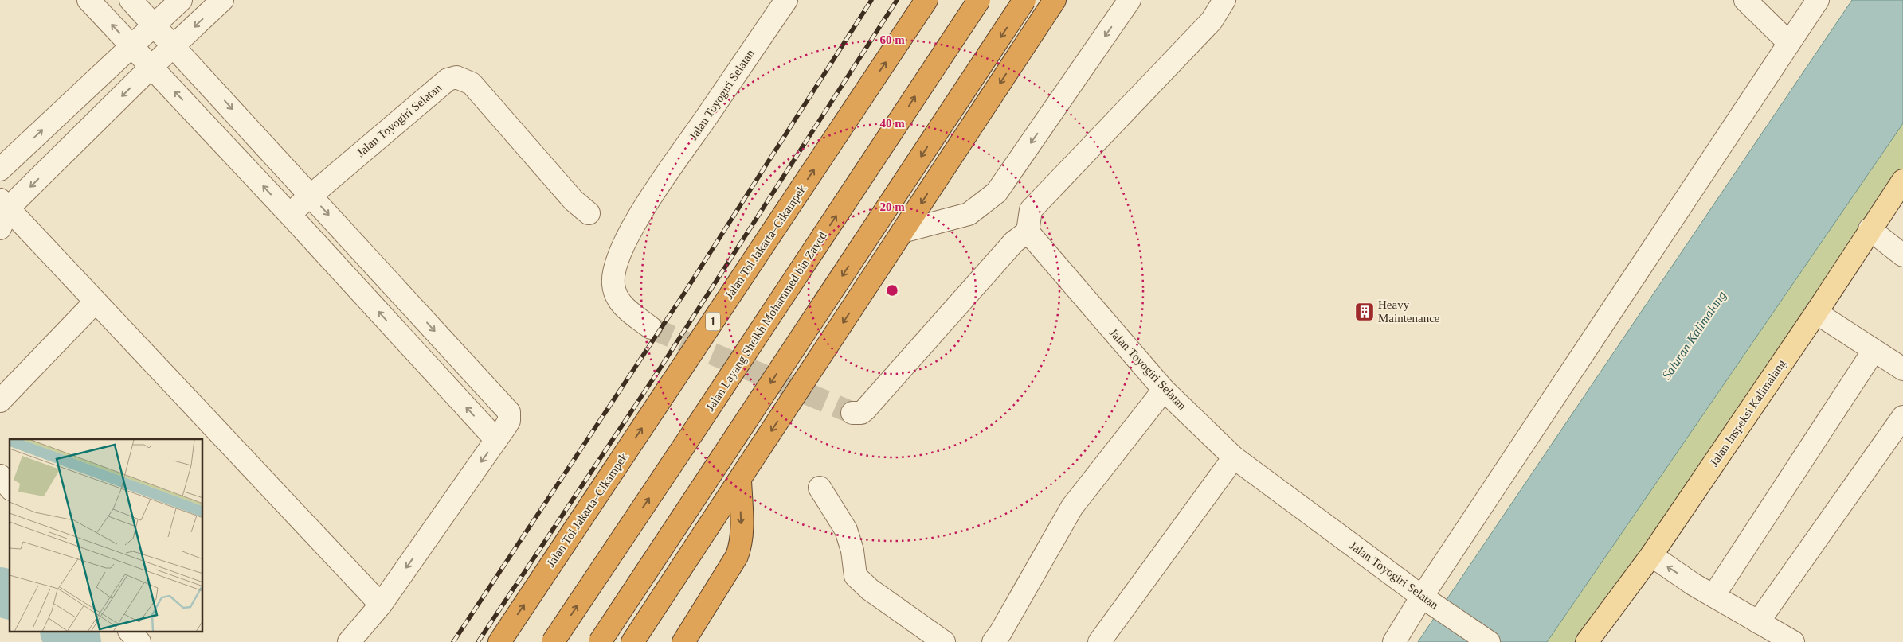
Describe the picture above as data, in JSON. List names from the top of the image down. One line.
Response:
{"streets":{"highway":["Jalan Tol Jakarta–Cikampek","1","Jalan Layang Sheikh Mohammed bin Zayed"],"main road":["Jalan Inspeksi Kalimalang"],"street":["Jalan Toyogiri Selatan"]},"water":["Saluran Kalimalang"],"places":{"building":["Heavy Maintenance"]},"rings":["60 m","40 m","20 m"]}
